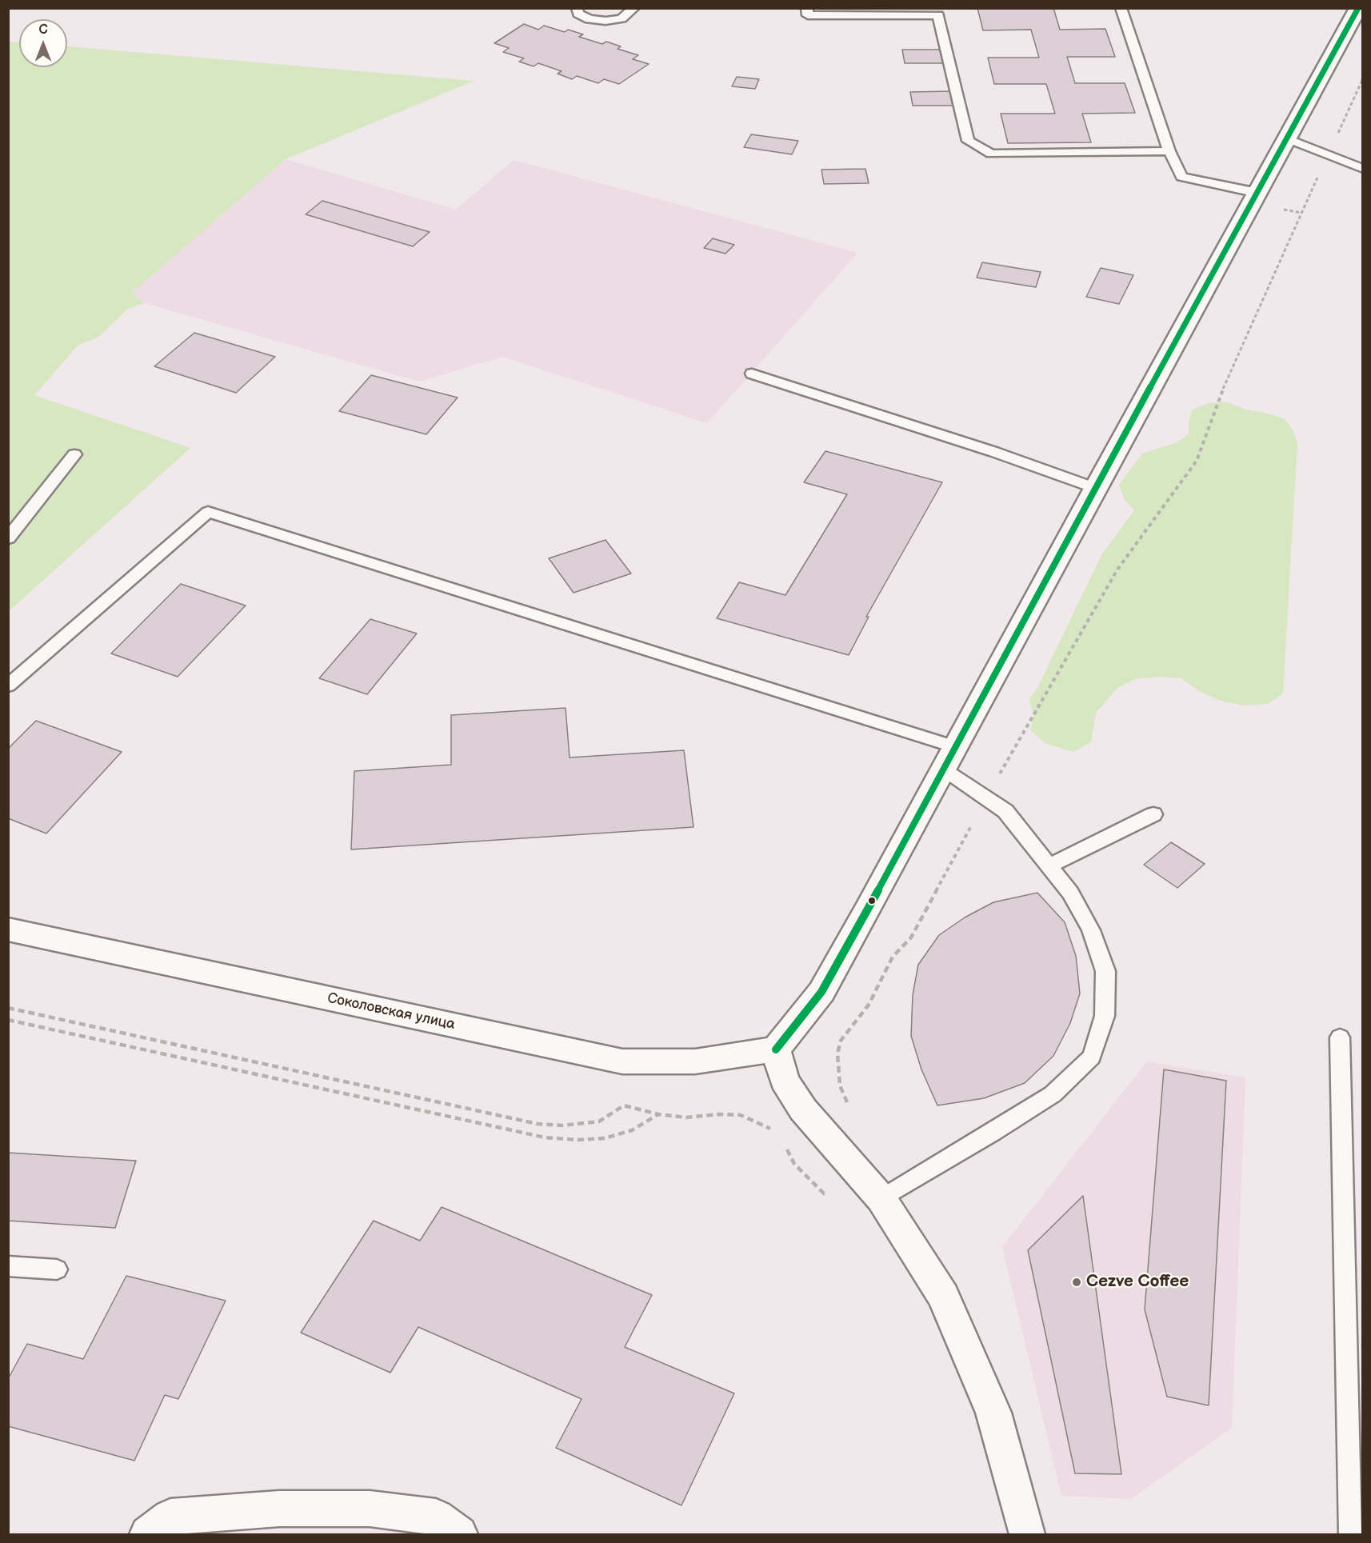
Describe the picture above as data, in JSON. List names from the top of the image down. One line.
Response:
{"streets":{"street":["Соколовская улица"]},"places":["Cezve Coffee"],"north":"top"}
